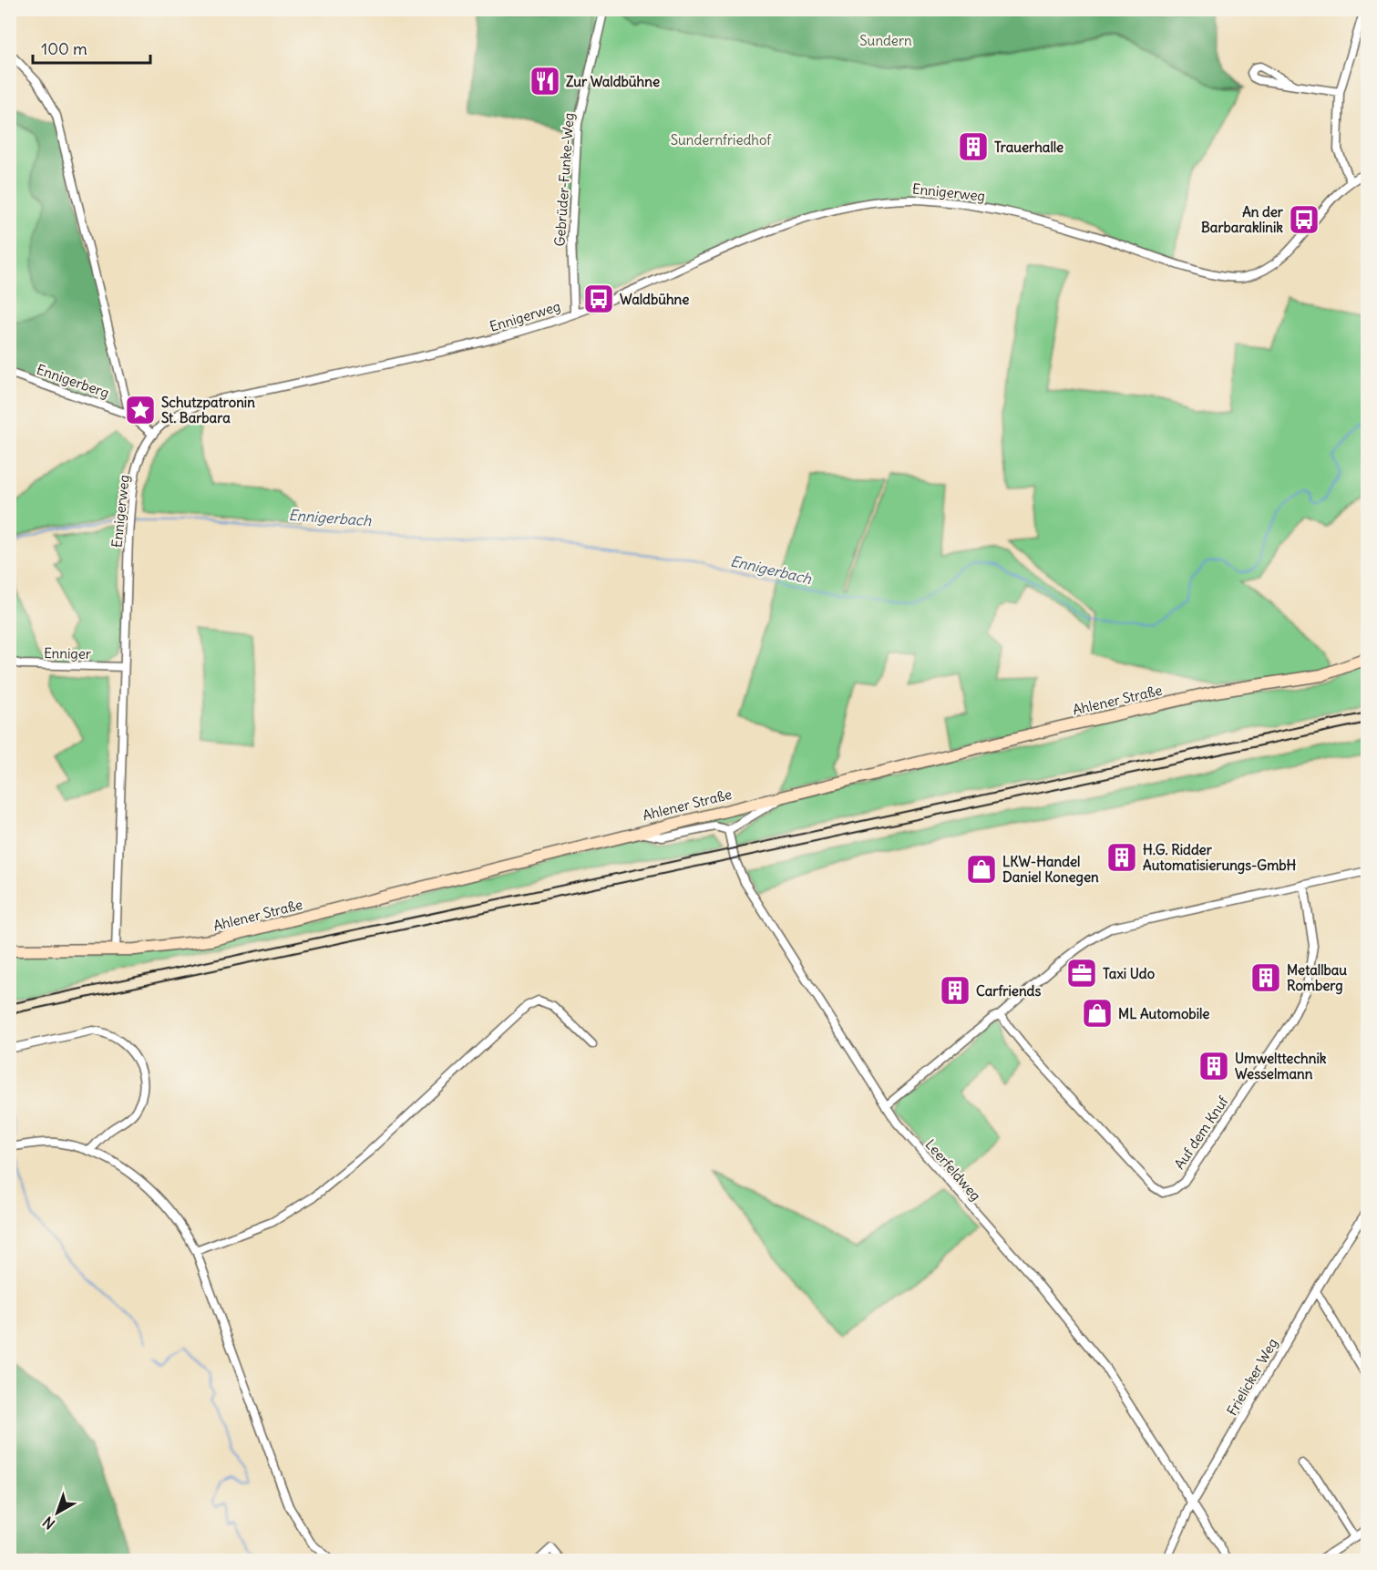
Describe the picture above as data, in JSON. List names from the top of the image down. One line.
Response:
{"streets":{"main road":["Ahlener Straße"],"street":["Gebrüder-Funke-Weg","Ennigerweg","Ennigerberg","Enniger","Auf dem Knuf","Leerfeldweg","Frielicker Weg"]},"crossings":[["Gebrüder-Funke-Weg","Ennigerweg"],["Ennigerweg","Ennigerberg"],["Ennigerweg","Enniger"],["Ennigerweg","Ahlener Straße"],["Leerfeldweg","Frielicker Weg"]],"water":["Ennigerbach"],"parks":["Sundern","Sundernfriedhof"],"places":{"restaurant":["Zur Waldbühne"],"building":["Trauerhalle","H.G. Ridder Automatisierungs-GmbH","Metallbau Romberg","Carfriends","Umwelttechnik Wesselmann"],"bus stop":["An der Barbaraklinik","Waldbühne"],"place":["Schutzpatronin St. Barbara"],"shop":["LKW-Handel Daniel Konegen","ML Automobile"],"office":["Taxi Udo"]},"scale_bar":"100 m","north":"bottom left"}
